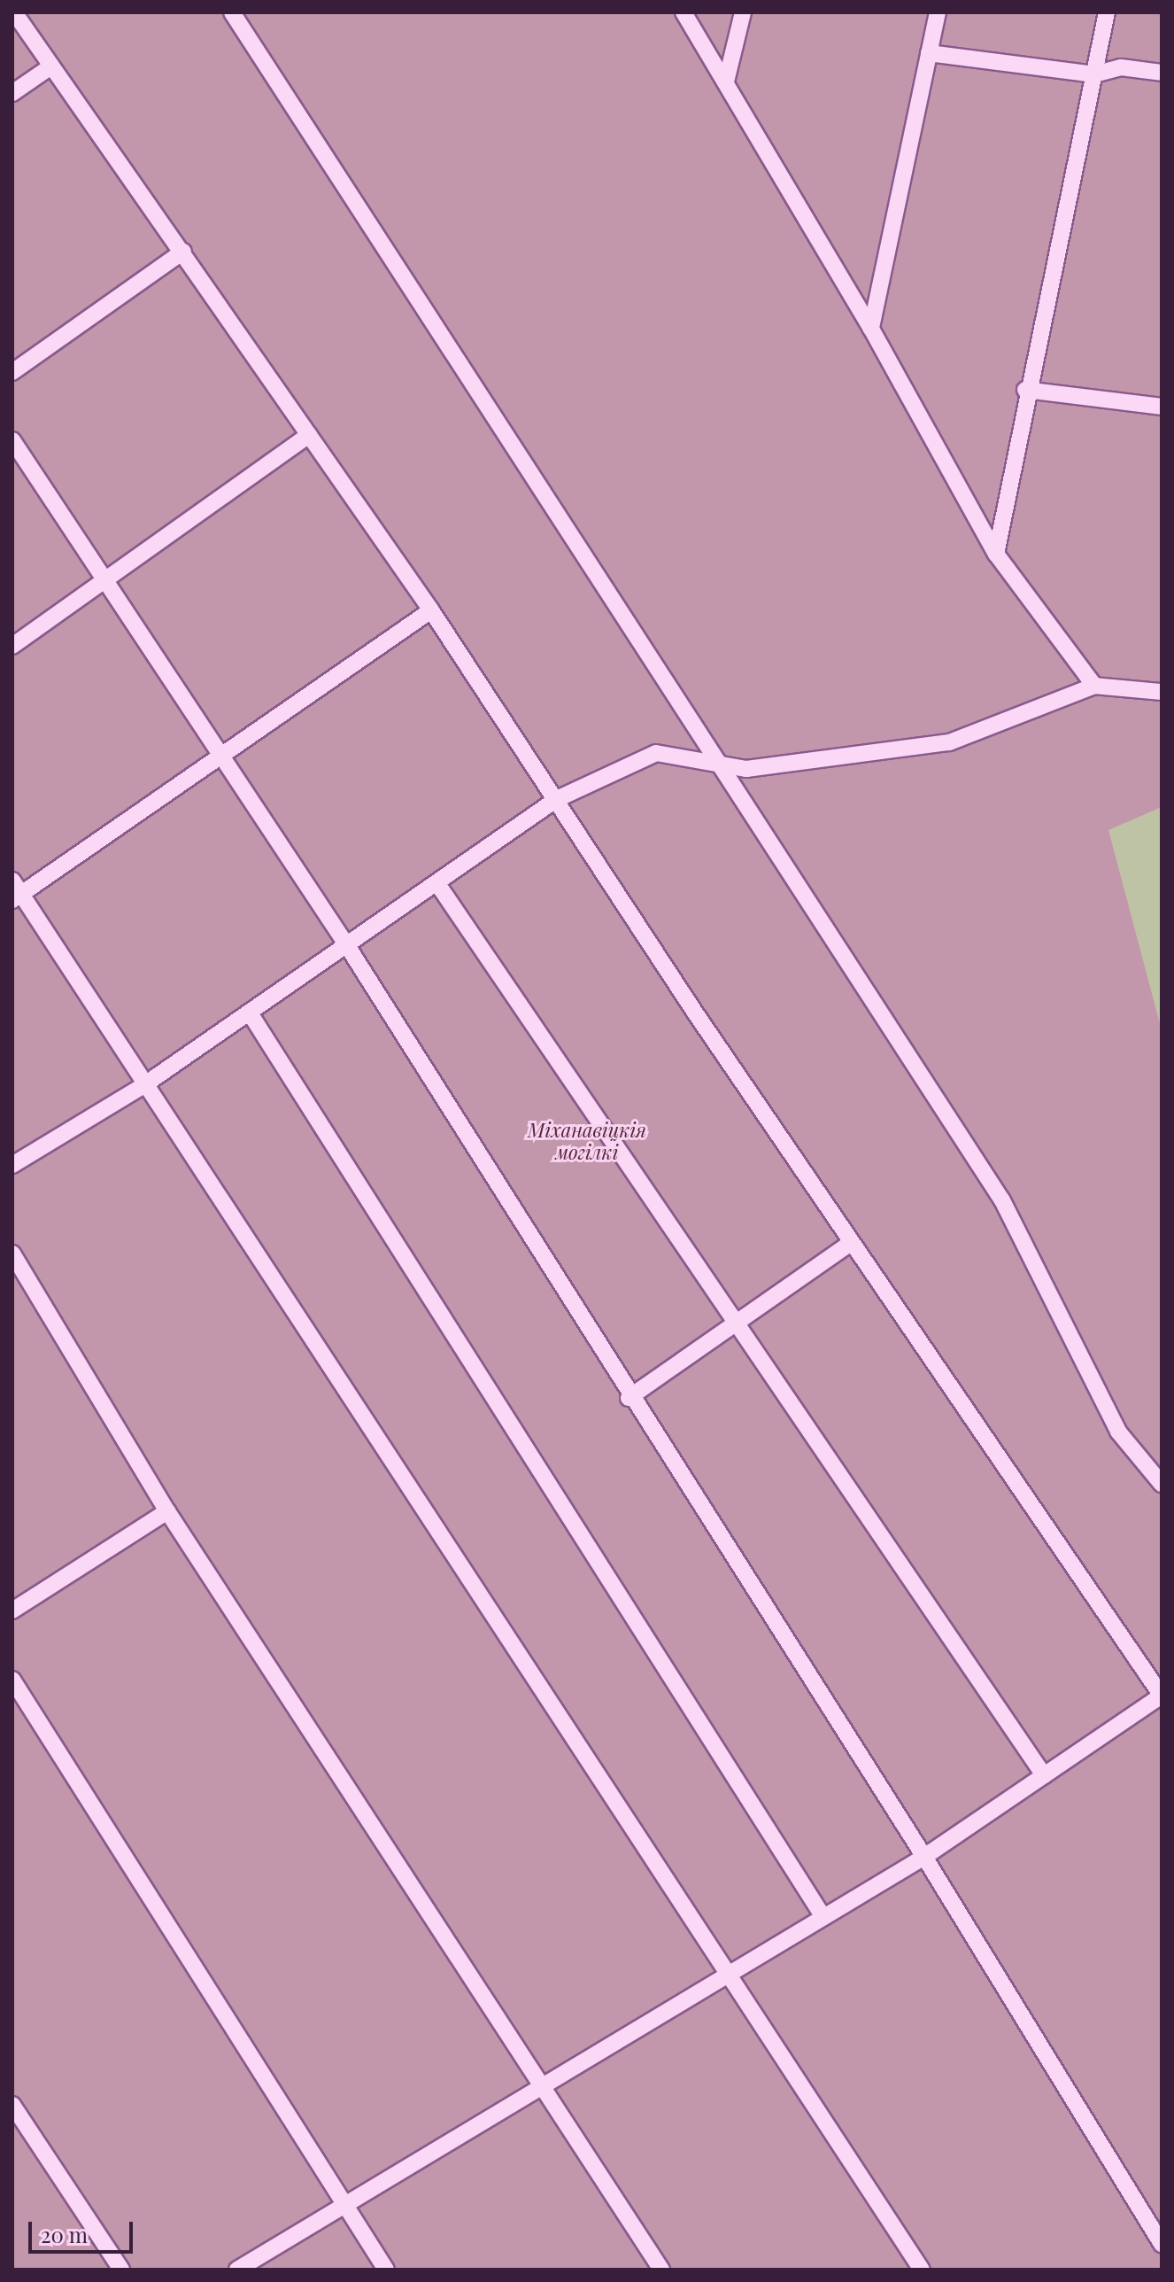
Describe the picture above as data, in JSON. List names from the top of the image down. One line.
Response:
{"parks":["Міханавіцкія могілкі"],"scale_bar":"20 m"}
